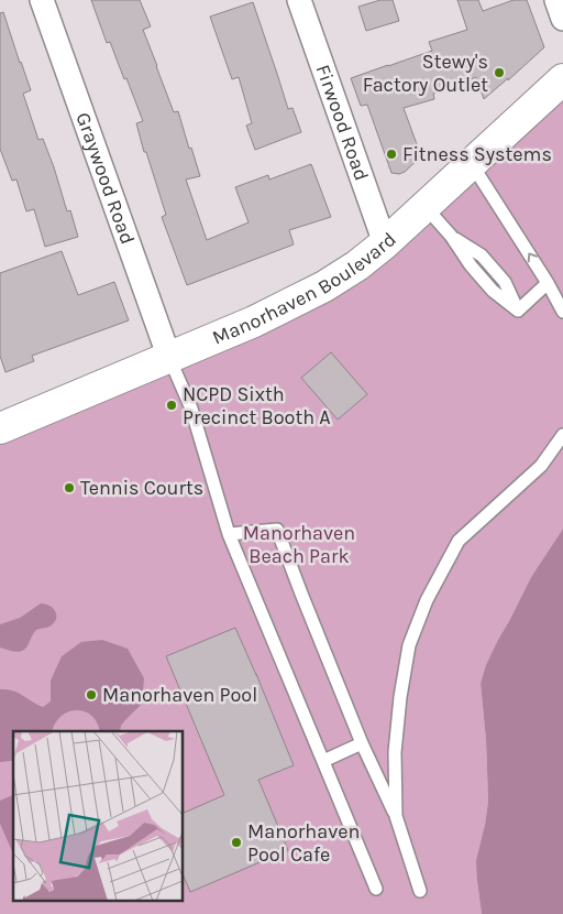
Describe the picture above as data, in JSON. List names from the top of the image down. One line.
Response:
{"streets":{"street":["Firwood Road","Graywood Road","Manorhaven Boulevard"]},"crossings":[["Firwood Road","Manorhaven Boulevard"],["Graywood Road","Manorhaven Boulevard"]],"parks":["Manorhaven Beach Park"],"places":["Stewy's Factory Outlet","Fitness Systems","NCPD Sixth Precinct Booth A","Tennis Courts","Manorhaven Pool","Manorhaven Pool Cafe"]}
